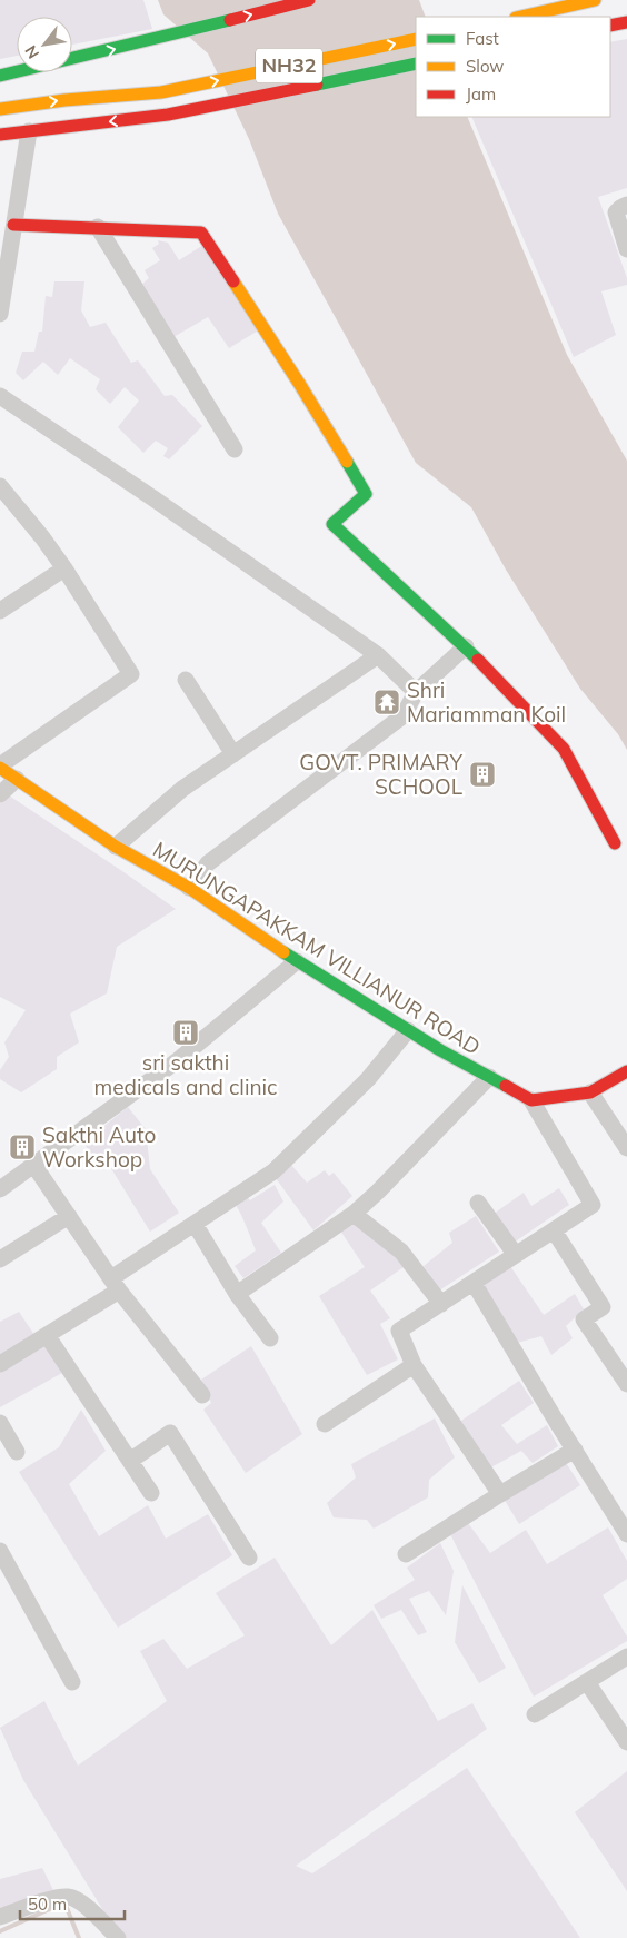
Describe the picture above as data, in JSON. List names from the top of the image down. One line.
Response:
{"streets":{"main road":["NH32","MURUNGAPAKKAM VILLIANUR ROAD"]},"places":{"temple":["Shri Mariamman Koil"],"building":["GOVT. PRIMARY SCHOOL","sri sakthi medicals and clinic","Sakthi Auto Workshop"]},"legend":["Fast","Slow","Jam"],"scale_bar":"50 m","north":"bottom left"}
